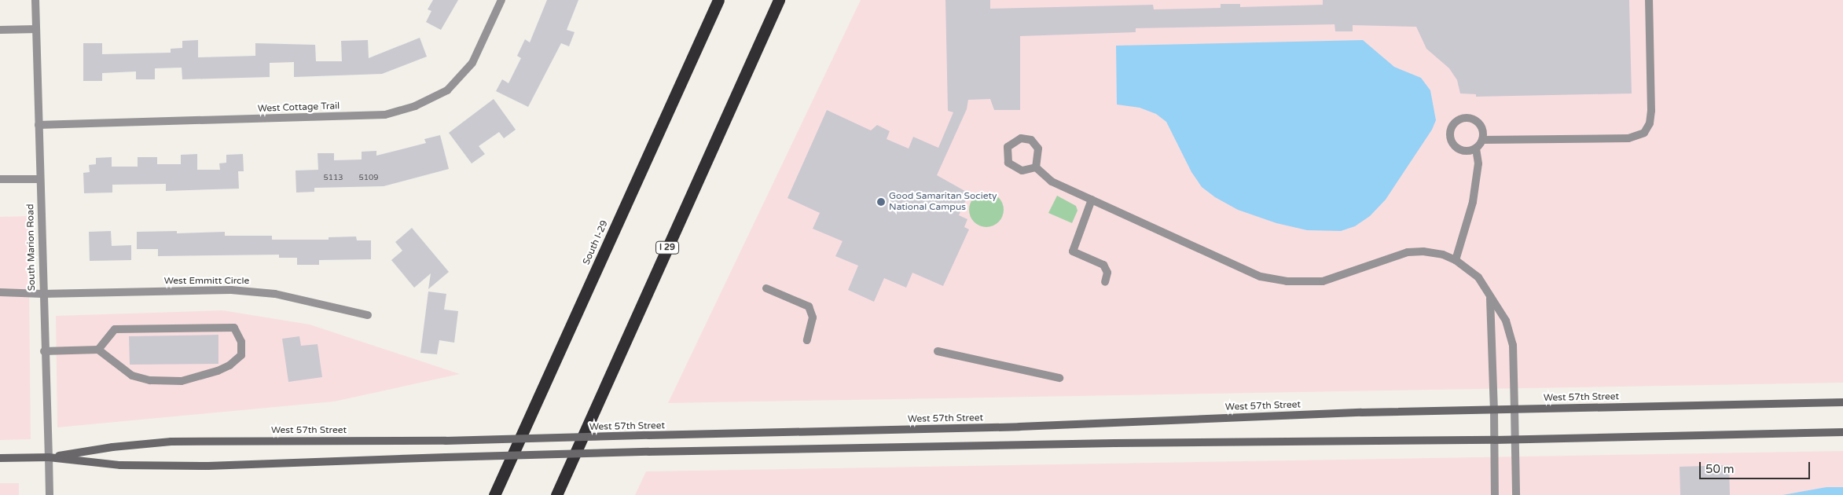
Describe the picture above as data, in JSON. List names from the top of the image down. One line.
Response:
{"streets":{"highway":["South I-29","I 29"],"main road":["West 57th Street"],"street":["West Cottage Trail","South Marion Road","West Emmitt Circle"]},"crossings":[["West Cottage Trail","South Marion Road"],["South Marion Road","West Emmitt Circle"],["South Marion Road","West 57th Street"]],"places":["Good Samaritan Society National Campus"],"house_numbers":["5113","5109"],"scale_bar":"50 m"}
